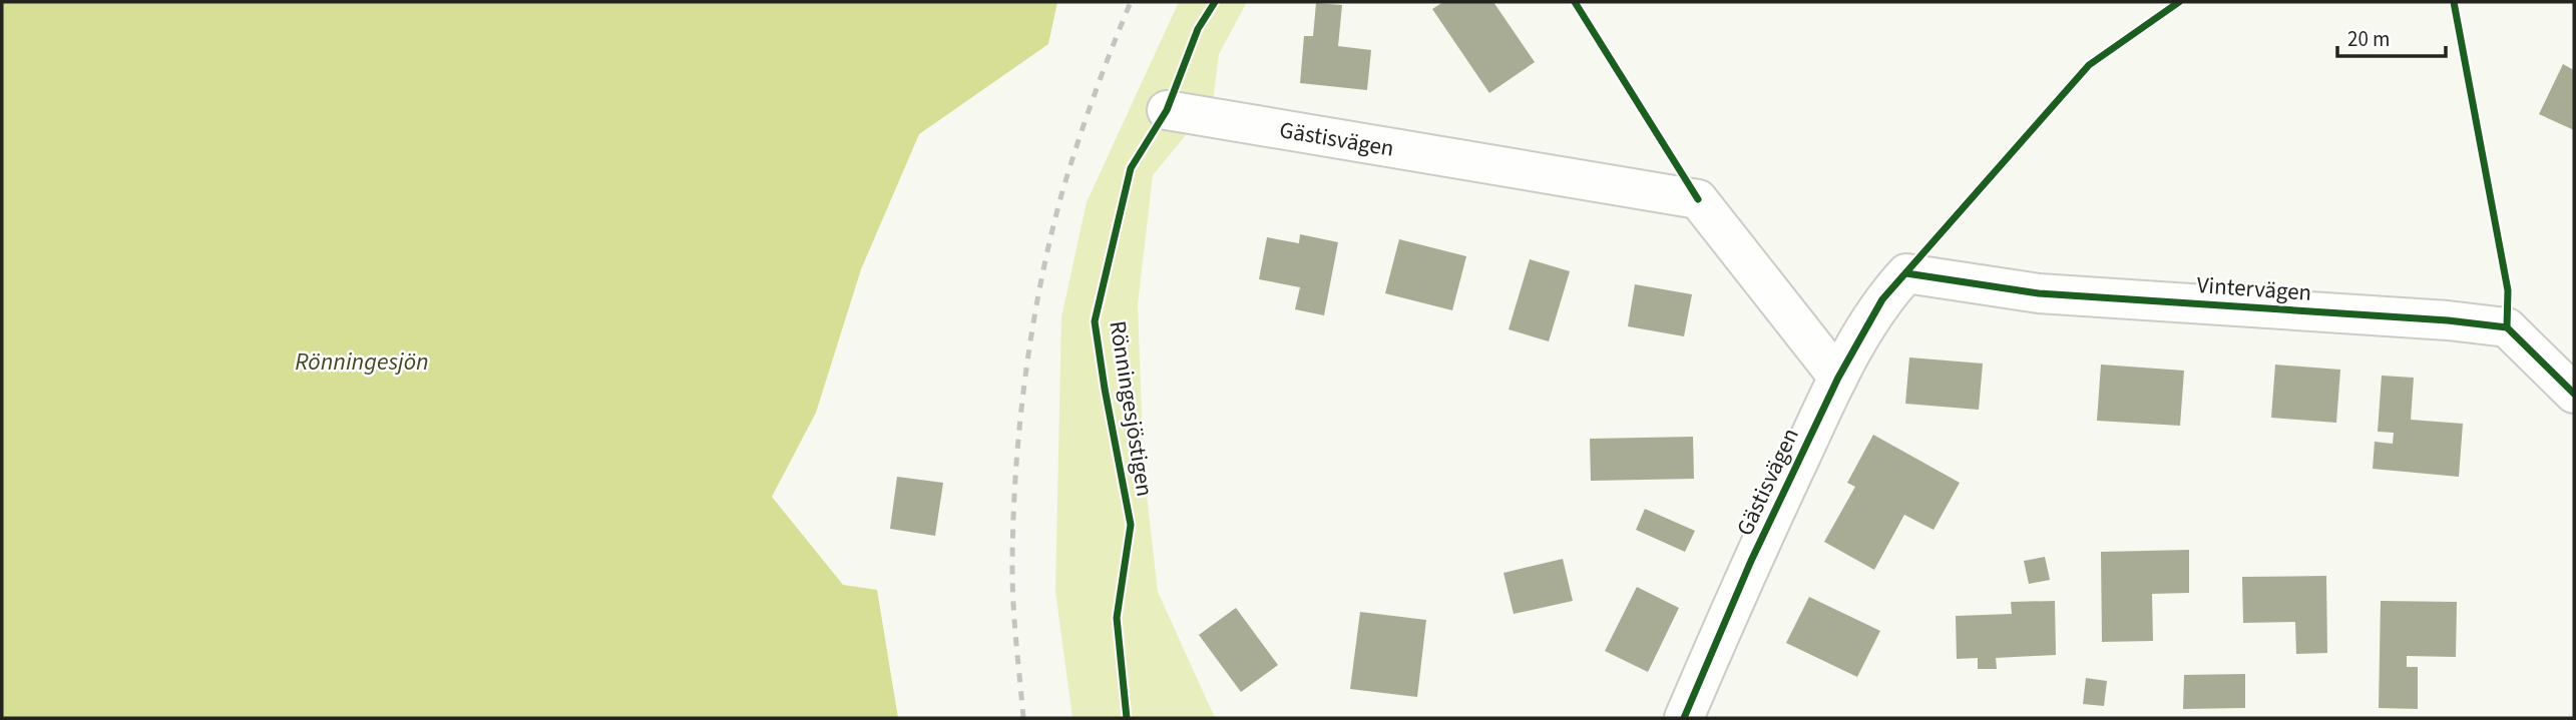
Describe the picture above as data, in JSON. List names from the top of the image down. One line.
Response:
{"streets":{"street":["Gästisvägen","Vintervägen"],"cycle path":["Rönningesjöstigen"]},"crossings":[["Gästisvägen","Vintervägen"]],"water":["Rönningesjön"],"scale_bar":"20 m"}
